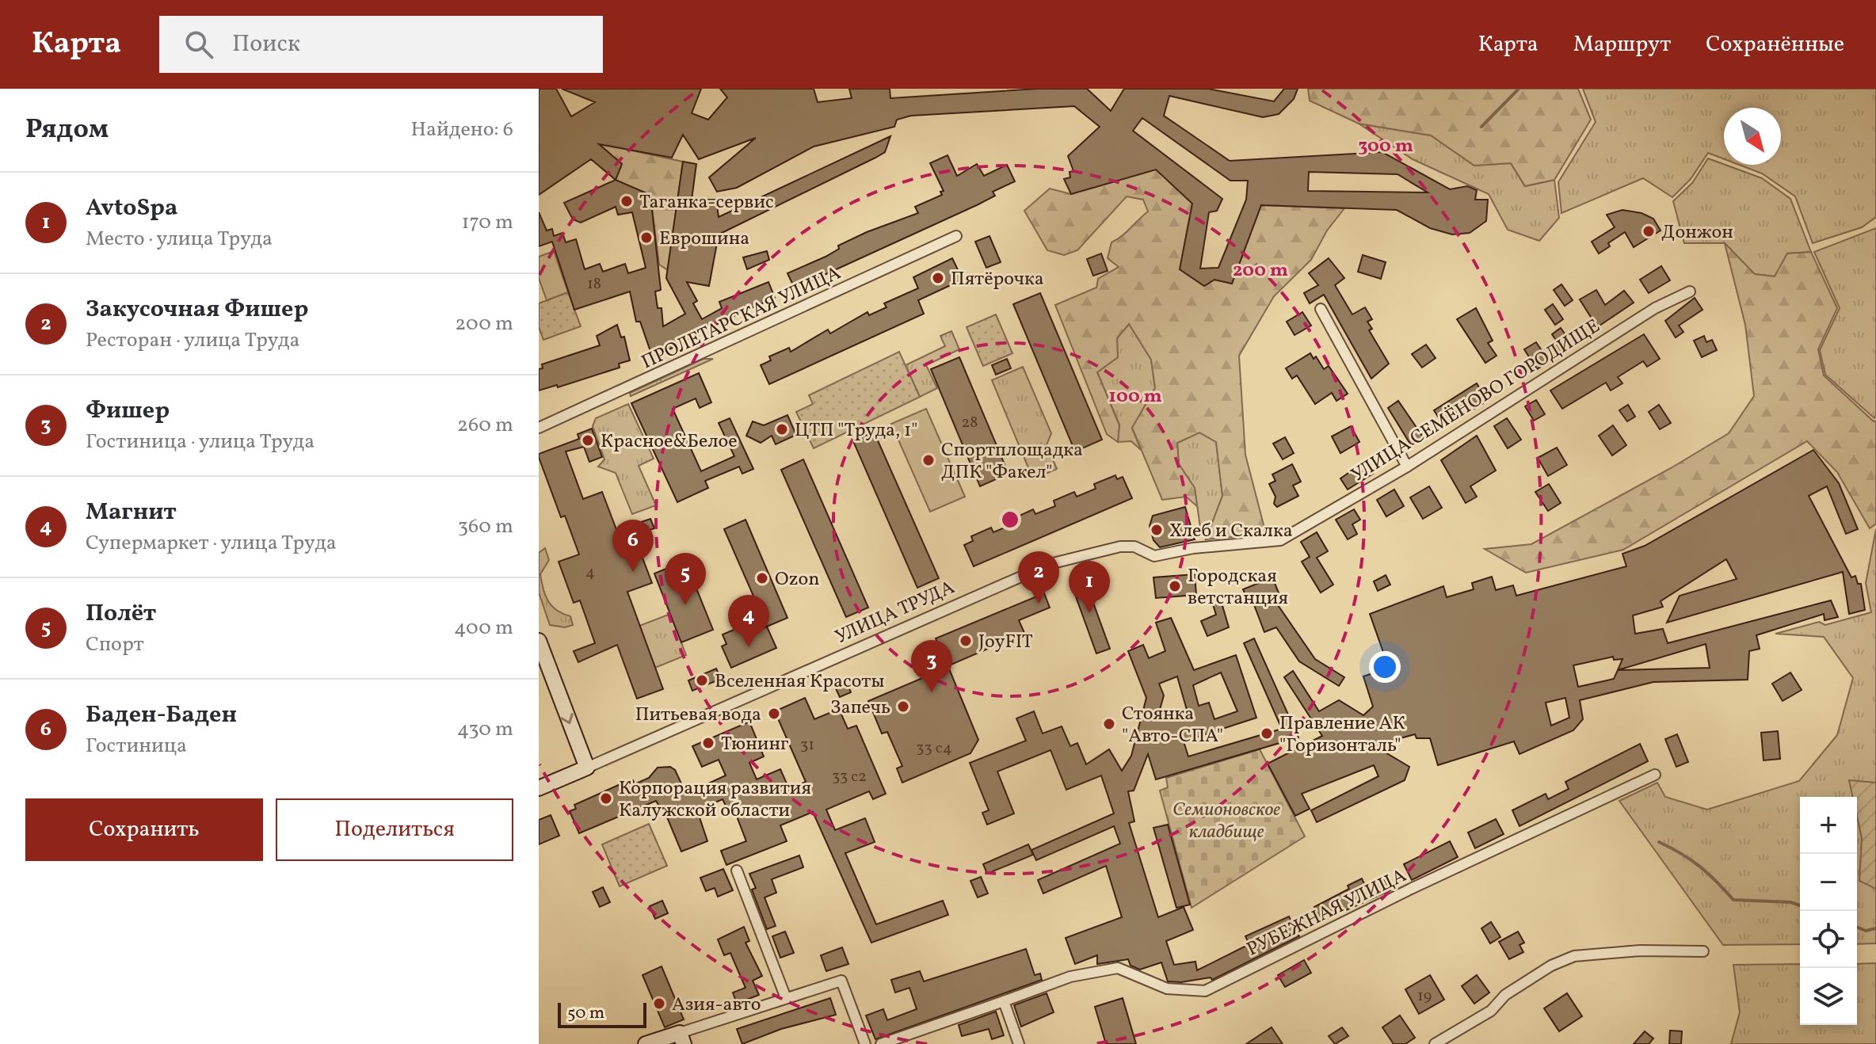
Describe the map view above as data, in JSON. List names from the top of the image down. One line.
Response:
{"streets":{"main road":["УЛИЦА ТРУДА"],"street":["ПРОЛЕТАРСКАЯ УЛИЦА","УЛИЦА СЕМЁНОВО ГОРОДИЩЕ","РУБЕЖНАЯ УЛИЦА"]},"crossings":[["УЛИЦА СЕМЁНОВО ГОРОДИЩЕ","УЛИЦА ТРУДА"]],"parks":["Семионовское кладбище"],"places":["Таганка-сервис","Донжон","Еврошина","Пятёрочка","ЦТП \"Труда, 1\"","Красное&Белое","Спортплощадка ДПК \"Факел\"","Хлеб и Скалка","Ozon","Городская ветстанция","JoyFIT","Вселенная Красоты","Запечь","Питьевая вода","Стоянка \"Авто-СПА\"","Правление АК \"Горизонталь\"","Тюнинг","Корпорация развития Калужской области","Азия-авто"],"house_numbers":["18","28","4","31","33 с4","33 с2","19"],"scale_bar":"50 m","north":"bottom right","page":{"header":"Карта","search":"Поиск","nav":["Карта","Маршрут","Сохранённые"],"heading":["Рядом","Найдено: 6"],"list":[{"mark":"1","name":"AvtoSpa","note":"Место · улица Труда","value":"170 m"},{"mark":"2","name":"Закусочная Фишер","note":"Ресторан · улица Труда","value":"200 m"},{"mark":"3","name":"Фишер","note":"Гостиница · улица Труда","value":"260 m"},{"mark":"4","name":"Магнит","note":"Супермаркет · улица Труда","value":"360 m"},{"mark":"5","name":"Полёт","note":"Спорт","value":"400 m"},{"mark":"6","name":"Баден-Баден","note":"Гостиница","value":"430 m"}],"pins":["6","2","5","1","4","3"],"buttons":["Сохранить","Поделиться"],"map_buttons":["+","−"],"scale":"50 m"},"rings":["300 m","200 m","100 m"]}
